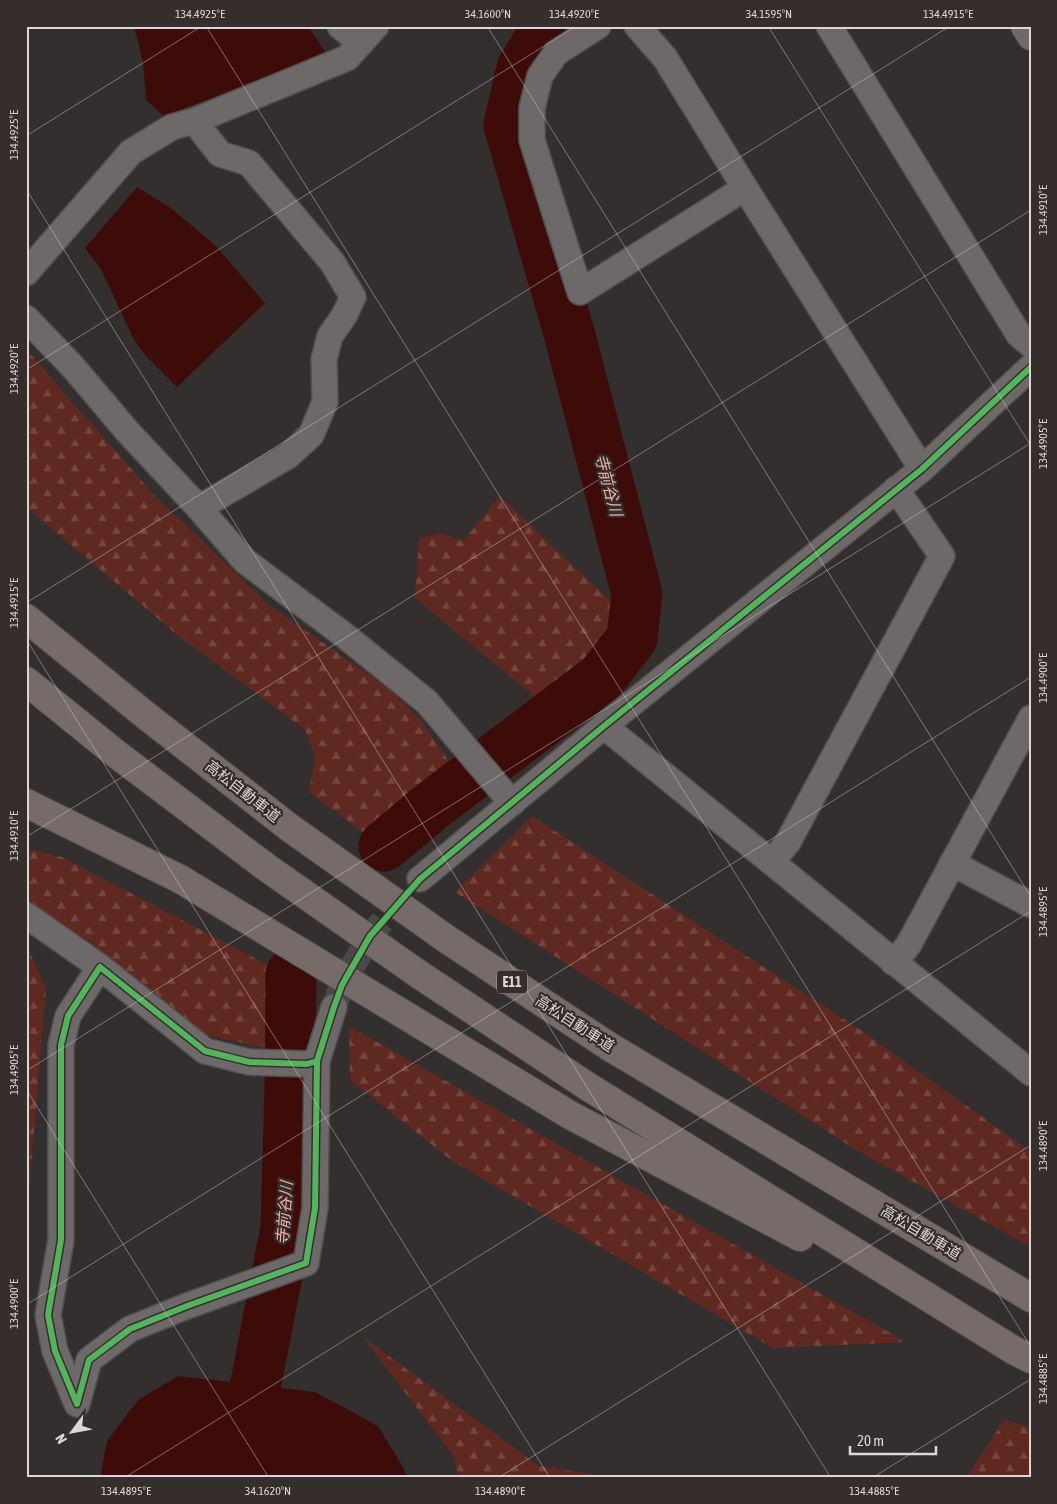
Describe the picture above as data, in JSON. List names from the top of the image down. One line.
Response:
{"streets":{"highway":["高松自動車道","E11"]},"water":["寺前谷川"],"scale_bar":"20 m","north":"bottom left","coordinates":["134.4925°E","34.1600°N","134.4920°E","34.1595°N","134.4915°E","134.4910°E","134.4905°E","134.4900°E","134.4895°E","134.4890°E","134.4885°E","34.1620°N"]}
